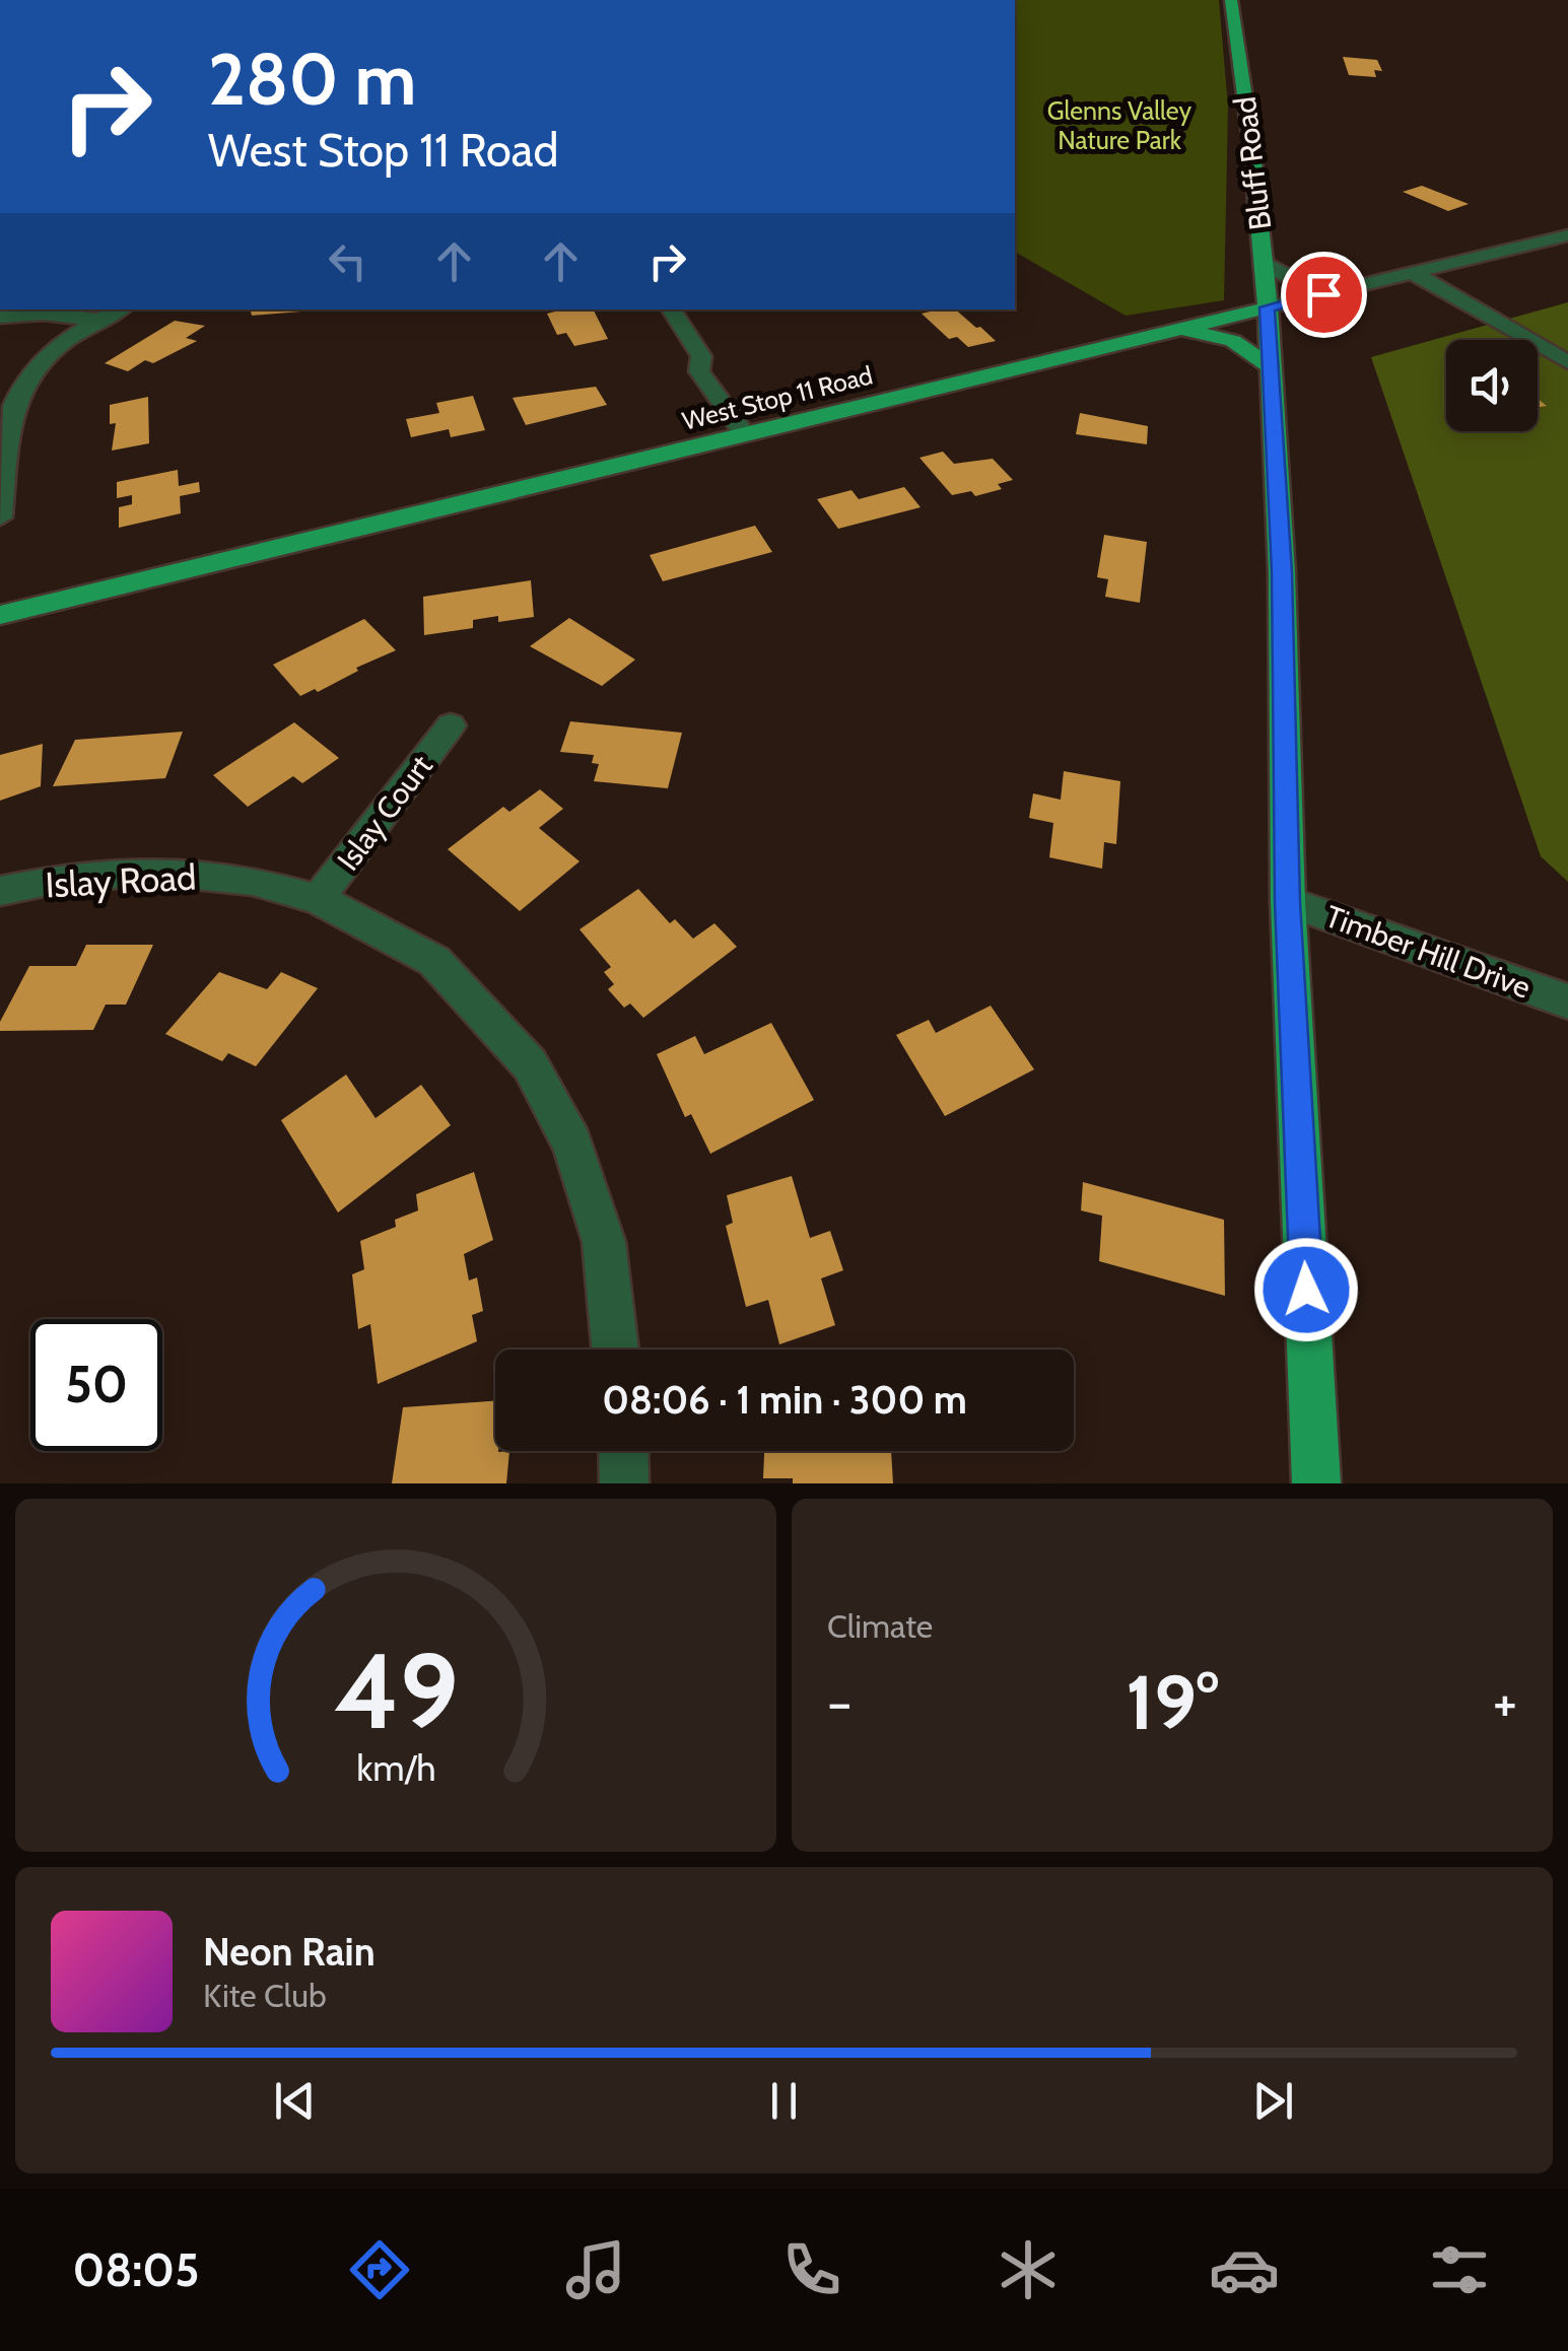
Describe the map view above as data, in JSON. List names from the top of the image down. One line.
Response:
{"streets":{"main road":["Bluff Road","West Stop 11 Road"],"street":["Islay Court","Islay Road","Timber Hill Drive"]},"crossings":[["Bluff Road","West Stop 11 Road"],["Bluff Road","Timber Hill Drive"],["Islay Court","Islay Road"]],"parks":["Glenns Valley Nature Park"],"page":{"turn":["280 m","West Stop 11 Road"],"limit":"50","trip":"08:06 · 1 min · 300 m","tile":"Climate","heat":["−","19°","+"],"song":["Neon Rain","Kite Club"],"tabs":"08:05","gauge":["49","km/h"]}}
